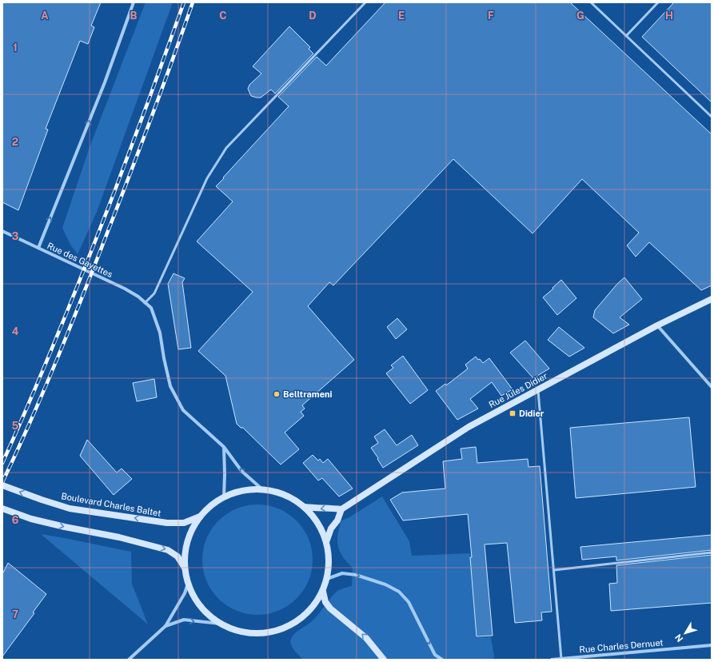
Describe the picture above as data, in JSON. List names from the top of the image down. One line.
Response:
{"streets":{"street":["Rue des Gayettes","Rue Jules Didier","Boulevard Charles Baltet","Rue Charles Dernuet"]},"one_way":["Rue des Gayettes"],"places":{"other":["Belltrameni"],"transit":["Didier"]},"north":"bottom left","grid":{"columns":["A","B","C","D","E","F","G","H"],"rows":["1","2","3","4","5","6","7"]}}
